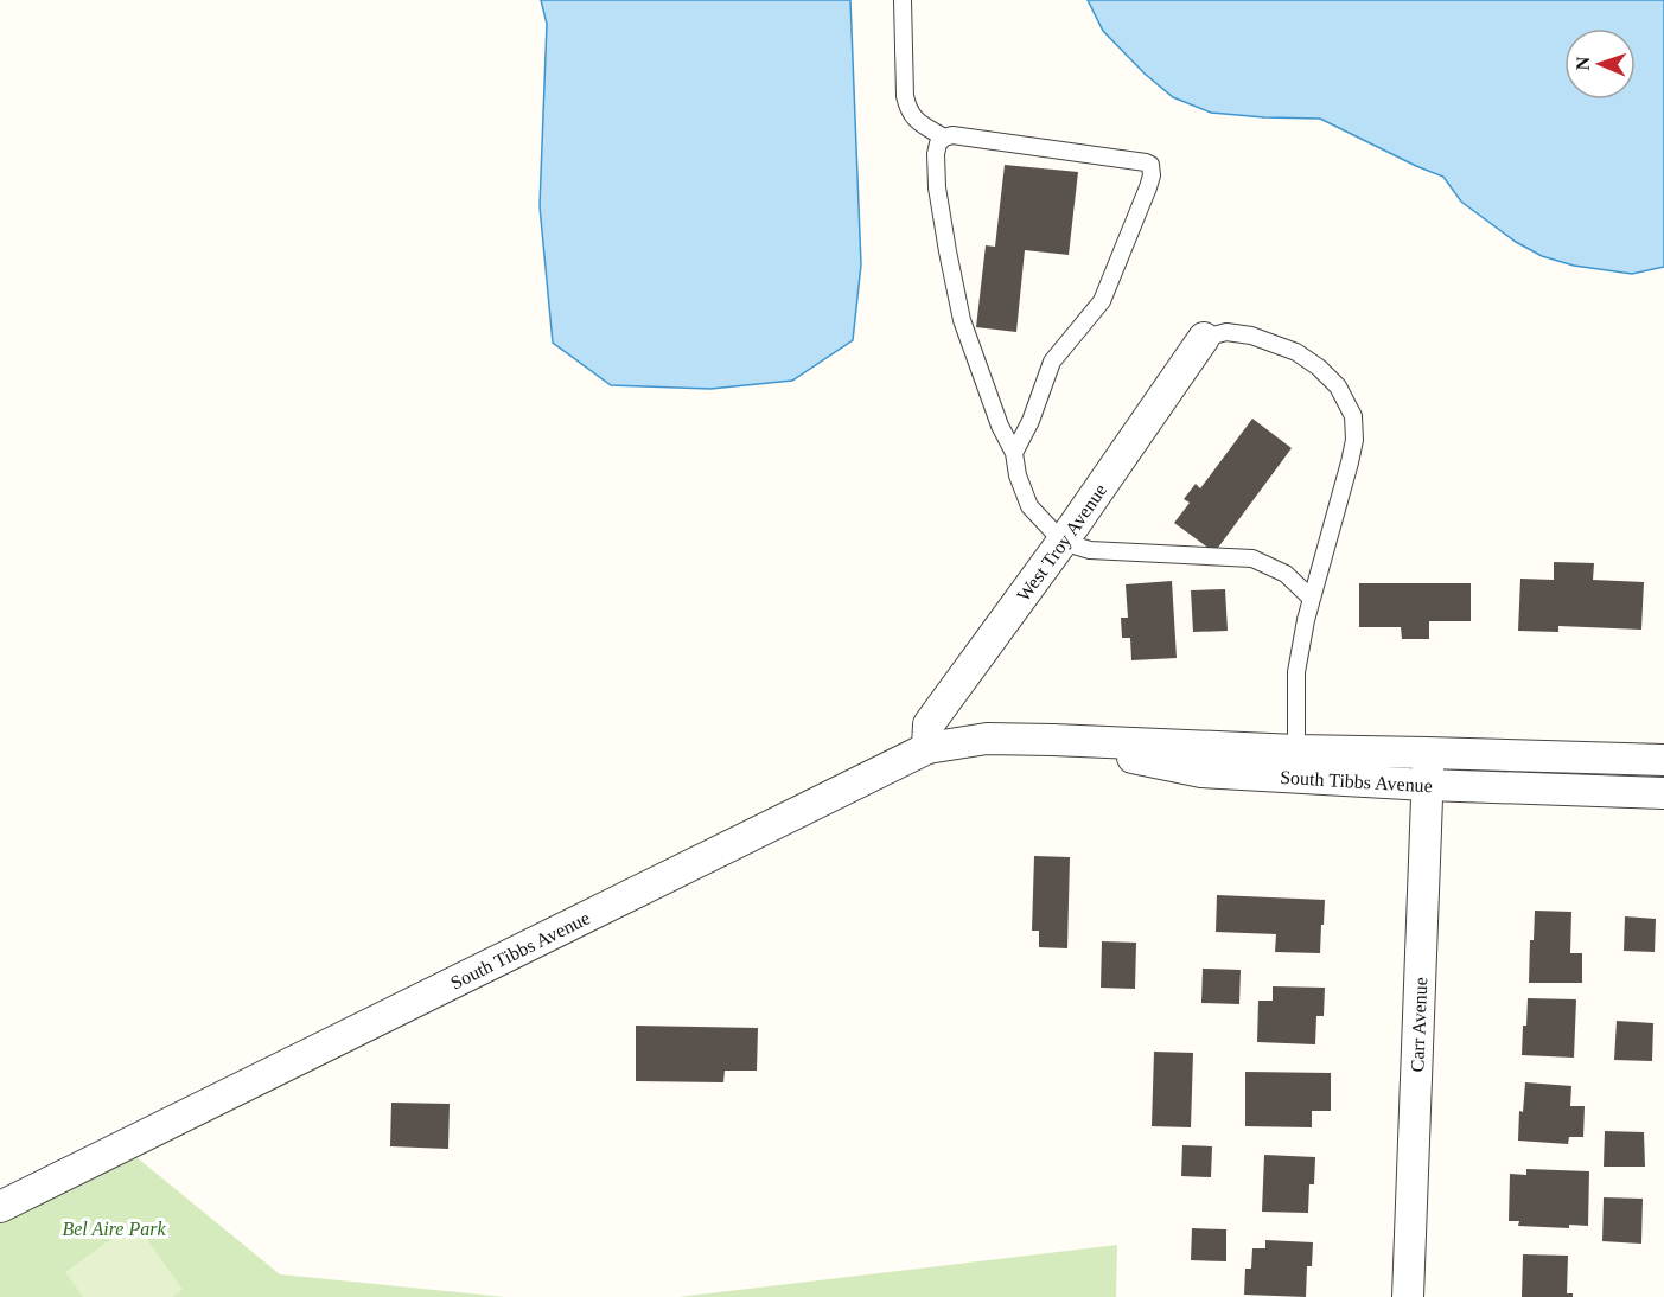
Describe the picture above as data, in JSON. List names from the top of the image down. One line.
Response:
{"streets":{"street":["West Troy Avenue","South Tibbs Avenue","Carr Avenue"]},"crossings":[["West Troy Avenue","South Tibbs Avenue"],["South Tibbs Avenue","Carr Avenue"]],"parks":["Bel Aire Park"],"north":"left"}
